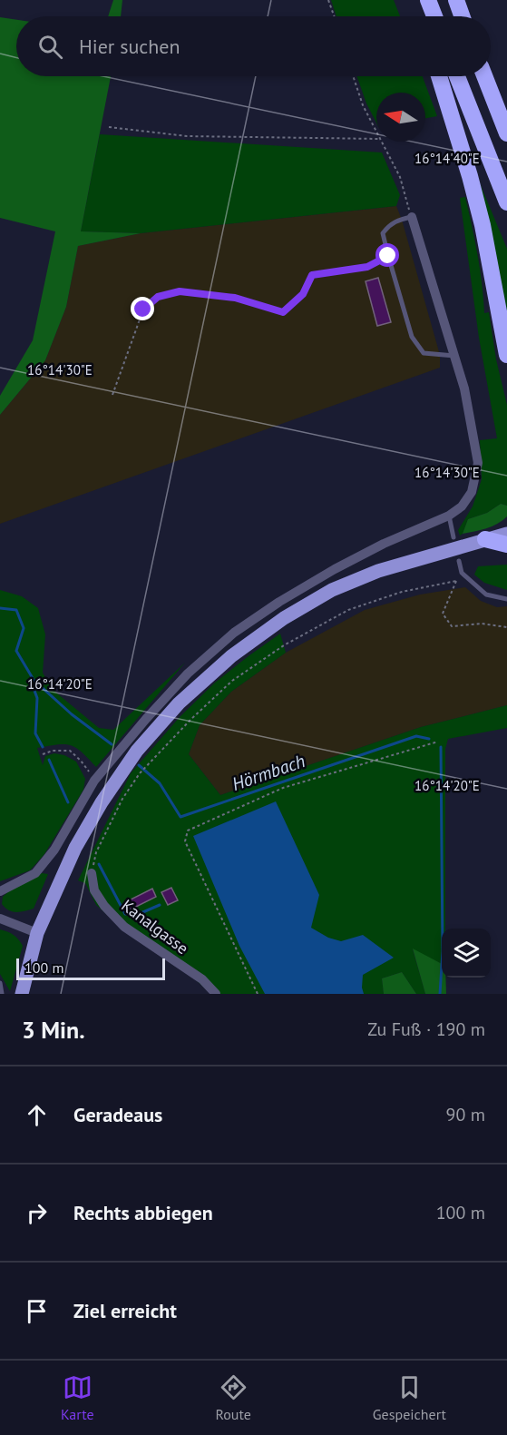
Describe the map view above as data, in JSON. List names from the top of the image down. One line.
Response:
{"streets":{"street":["Kanalgasse"]},"water":["Hörmbach"],"scale_bar":"100 m","north":"left","page":{"search":"Hier suchen","scale":"100 m","heading":["3 Min.","Zu Fuß · 190 m"],"list":[["Geradeaus","90 m"],["Rechts abbiegen","100 m"],"Ziel erreicht"],"nav":["Karte","Route","Gespeichert"]},"coordinates":["16°14'40\"E","16°14'30\"E","16°14'20\"E"]}
